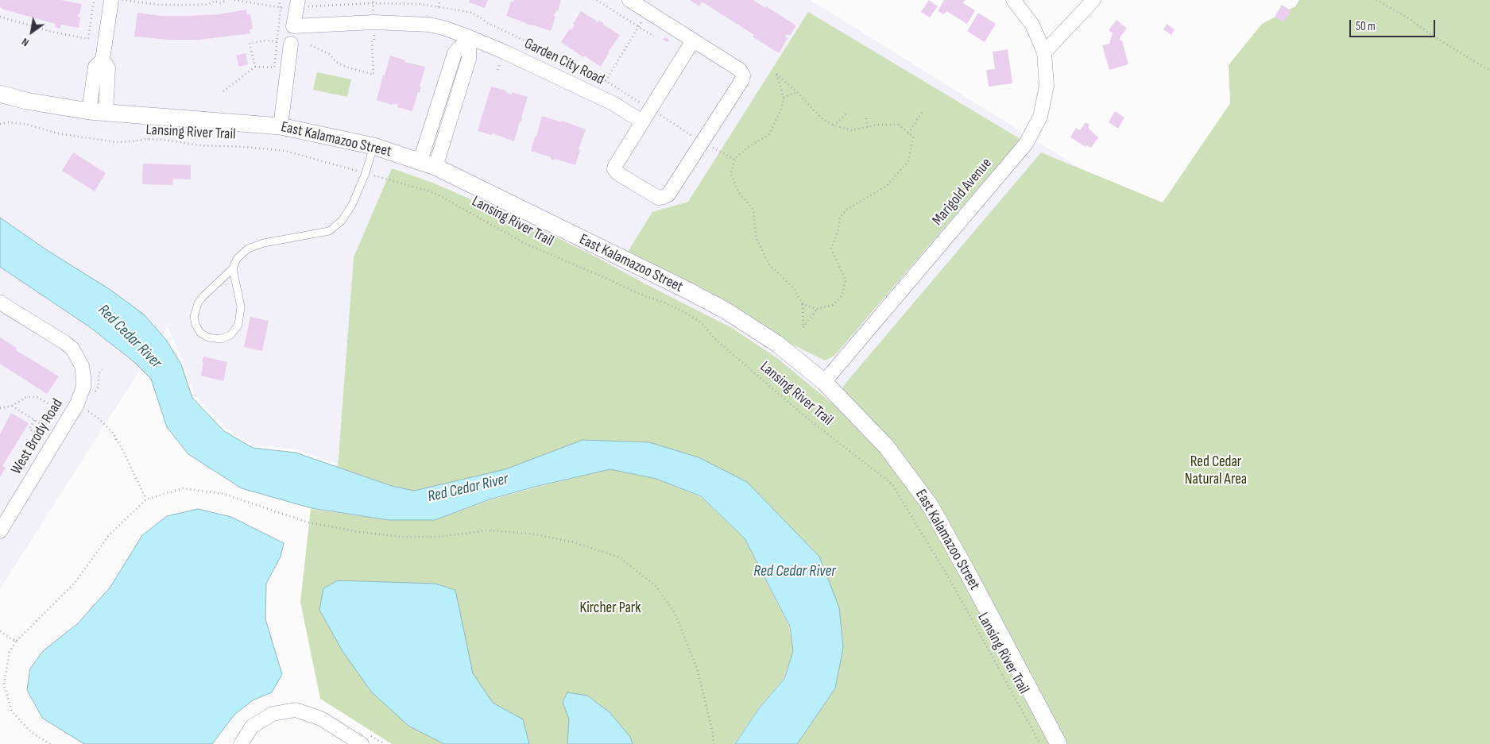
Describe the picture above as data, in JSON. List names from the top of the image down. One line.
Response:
{"streets":{"street":["Garden City Road","East Kalamazoo Street","Marigold Avenue","West Brody Road"],"path":["Lansing River Trail"]},"crossings":[["East Kalamazoo Street","Marigold Avenue"]],"water":["Red Cedar River"],"parks":["Red Cedar Natural Area","Kircher Park"],"scale_bar":"50 m","north":"bottom left"}
